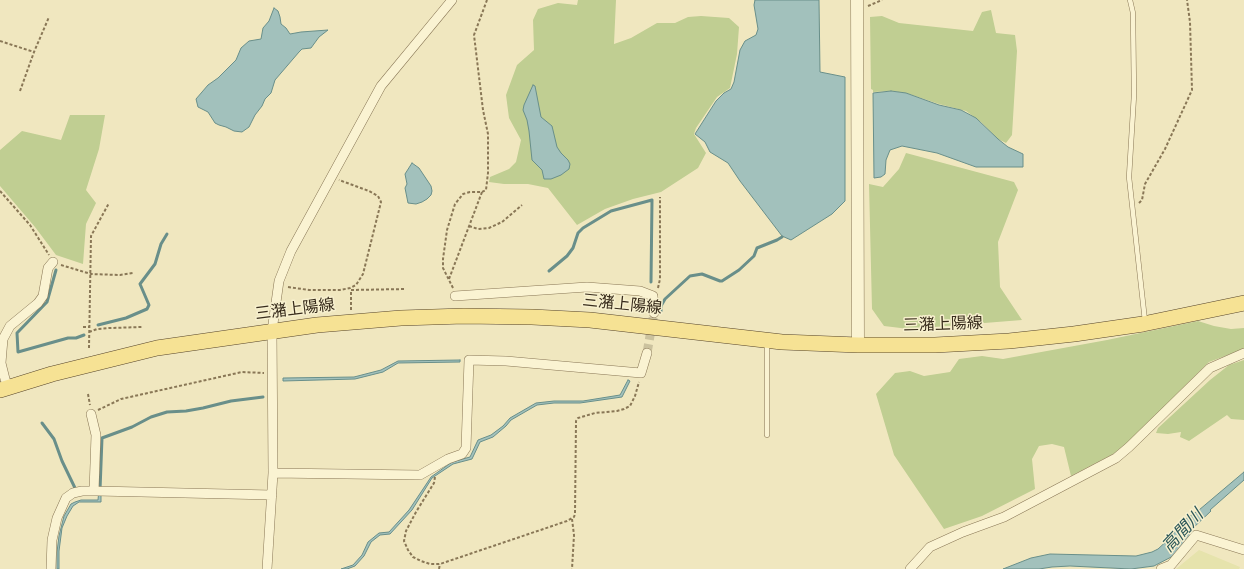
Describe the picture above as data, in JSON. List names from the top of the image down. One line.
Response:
{"streets":{"main road":["三潴上陽線"]},"water":["高間川"]}
